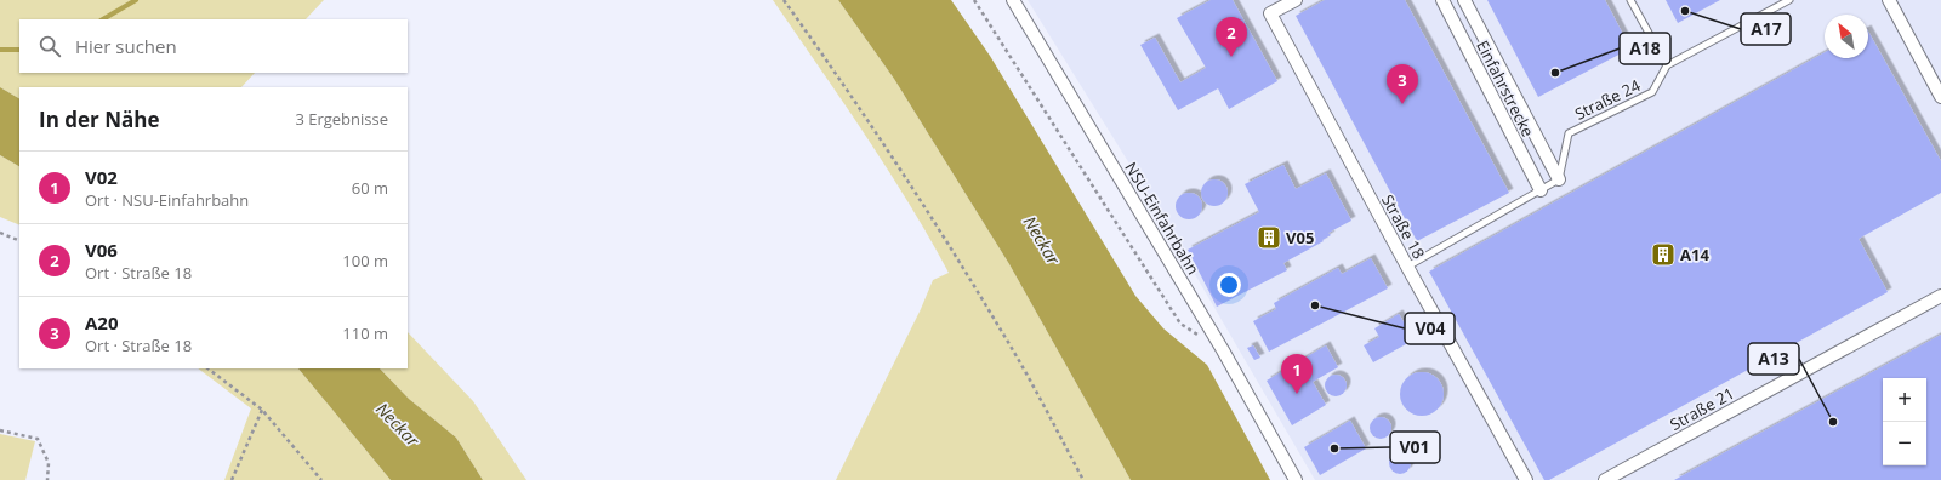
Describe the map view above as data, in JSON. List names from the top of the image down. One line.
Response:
{"streets":{"street":["Einfahrstrecke","NSU-Einfahrbahn","Straße 18","Straße 21"],"lane":["Straße 24"]},"crossings":[["Einfahrstrecke","Straße 24"]],"water":["Neckar"],"places":{"other":["A17","A18","V04","A13","V01"],"building":["V05","A14"]},"north":"top left","page":{"pins":["2","3","1"],"search":"Hier suchen","heading":["In der Nähe","3 Ergebnisse"],"list":[{"mark":"1","name":"V02","note":"Ort · NSU-Einfahrbahn","value":"60 m"},{"mark":"2","name":"V06","note":"Ort · Straße 18","value":"100 m"},{"mark":"3","name":"A20","note":"Ort · Straße 18","value":"110 m"}],"map_buttons":["+","−"]}}
